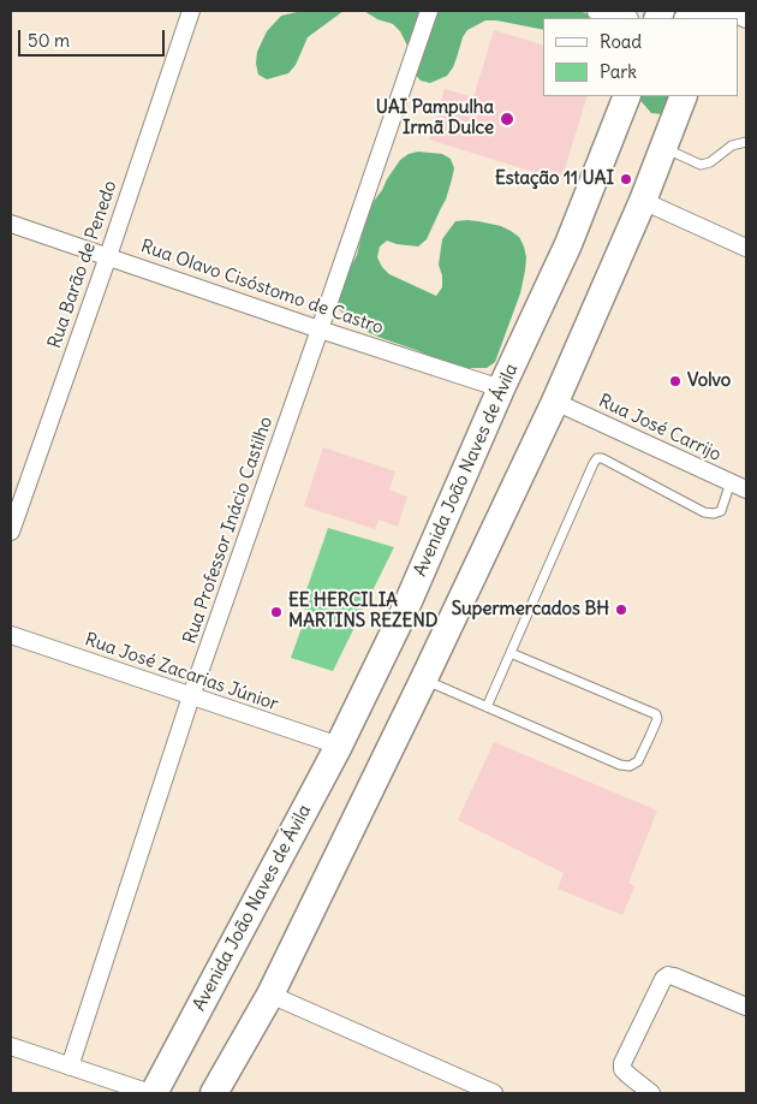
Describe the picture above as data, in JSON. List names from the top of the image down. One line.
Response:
{"streets":{"main road":["Avenida João Naves de Ávila"],"street":["Rua Barão de Penedo","Rua Olavo Cisóstomo de Castro","Rua José Carrijo","Rua Professor Inácio Castilho","Rua José Zacarias Júnior"]},"crossings":[["Rua Barão de Penedo","Rua Olavo Cisóstomo de Castro"],["Rua Olavo Cisóstomo de Castro","Avenida João Naves de Ávila"],["Rua Olavo Cisóstomo de Castro","Rua Professor Inácio Castilho"],["Avenida João Naves de Ávila","Rua José Zacarias Júnior"],["Rua Professor Inácio Castilho","Rua José Zacarias Júnior"]],"places":["UAI Pampulha Irmã Dulce","Estação 11 UAI","Volvo","Supermercados BH","EE HERCILIA MARTINS REZEND"],"legend":["Road","Park"],"scale_bar":"50 m"}
